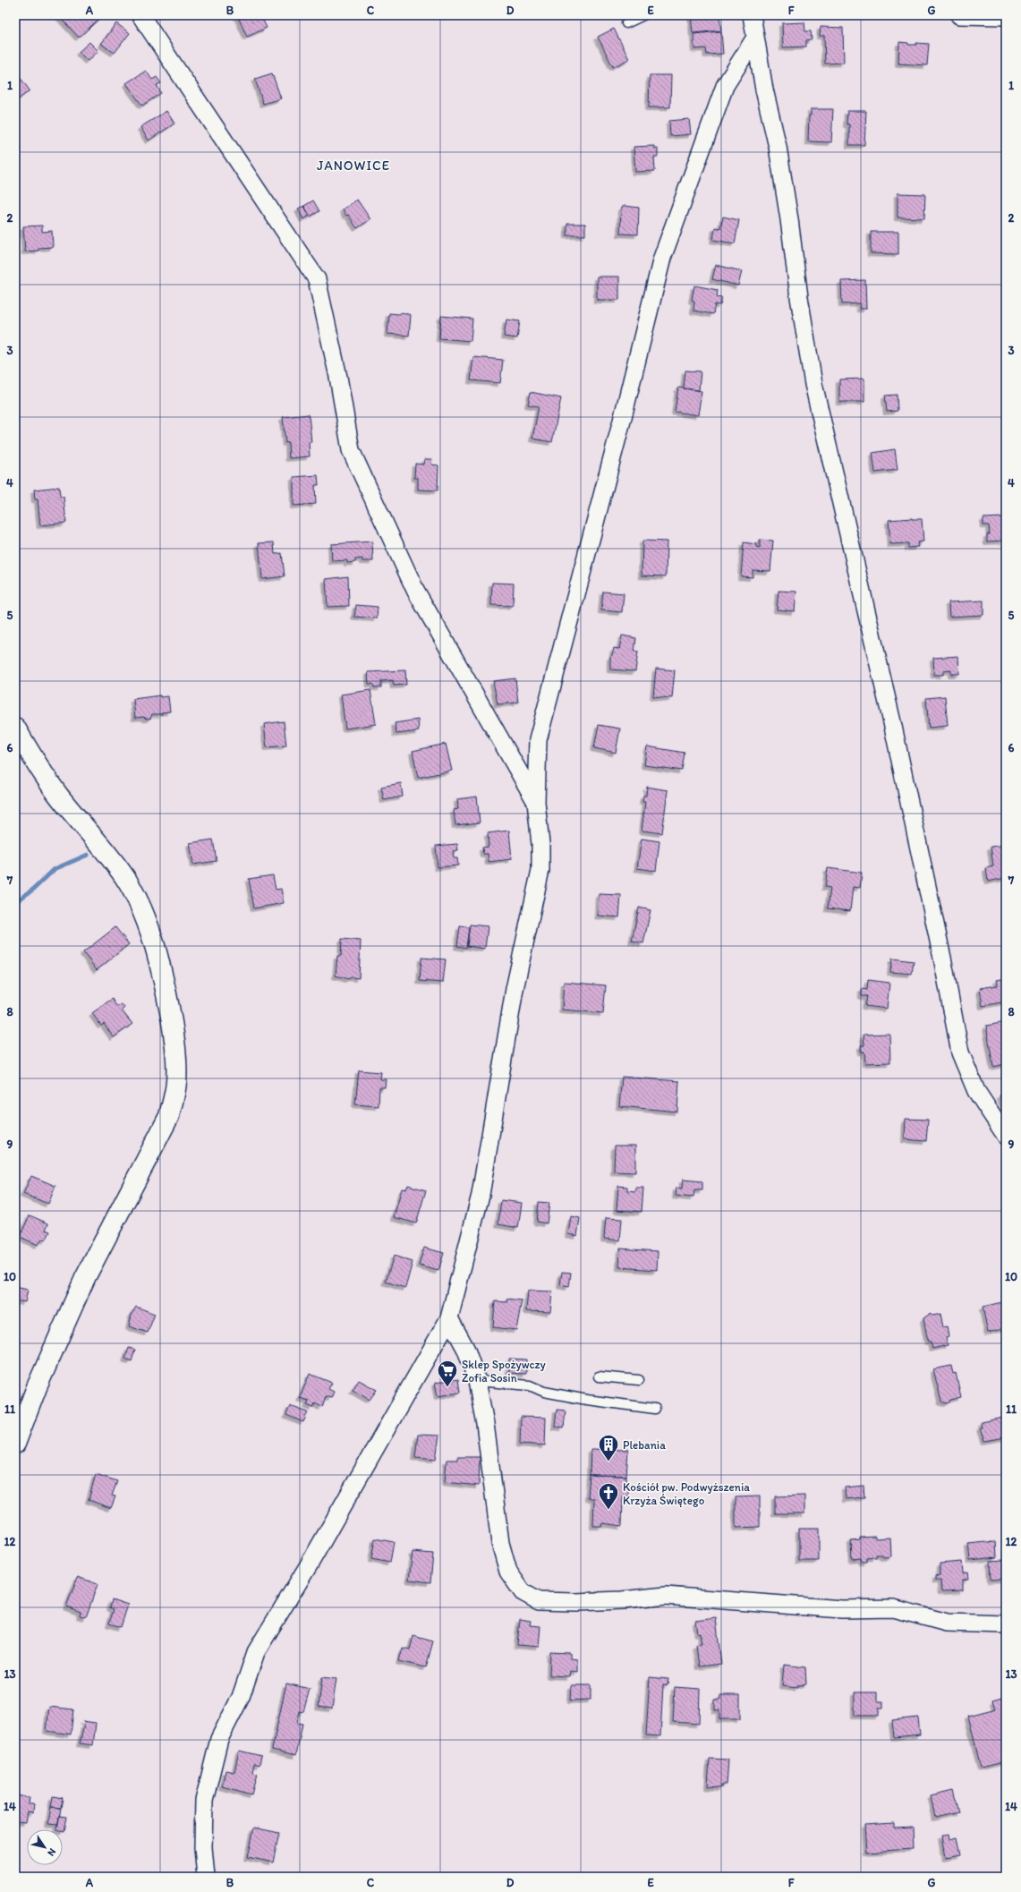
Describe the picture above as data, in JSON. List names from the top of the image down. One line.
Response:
{"districts":["JANOWICE"],"places":{"supermarket":["Sklep Spożywczy Zofia Sosin"],"building":["Plebania"],"church":["Kościół pw. Podwyższenia Krzyża Świętego"]},"north":"bottom right","grid":{"columns":["A","B","C","D","E","F","G"],"rows":["1","2","3","4","5","6","7","8","9","10","11","12","13","14"]}}
